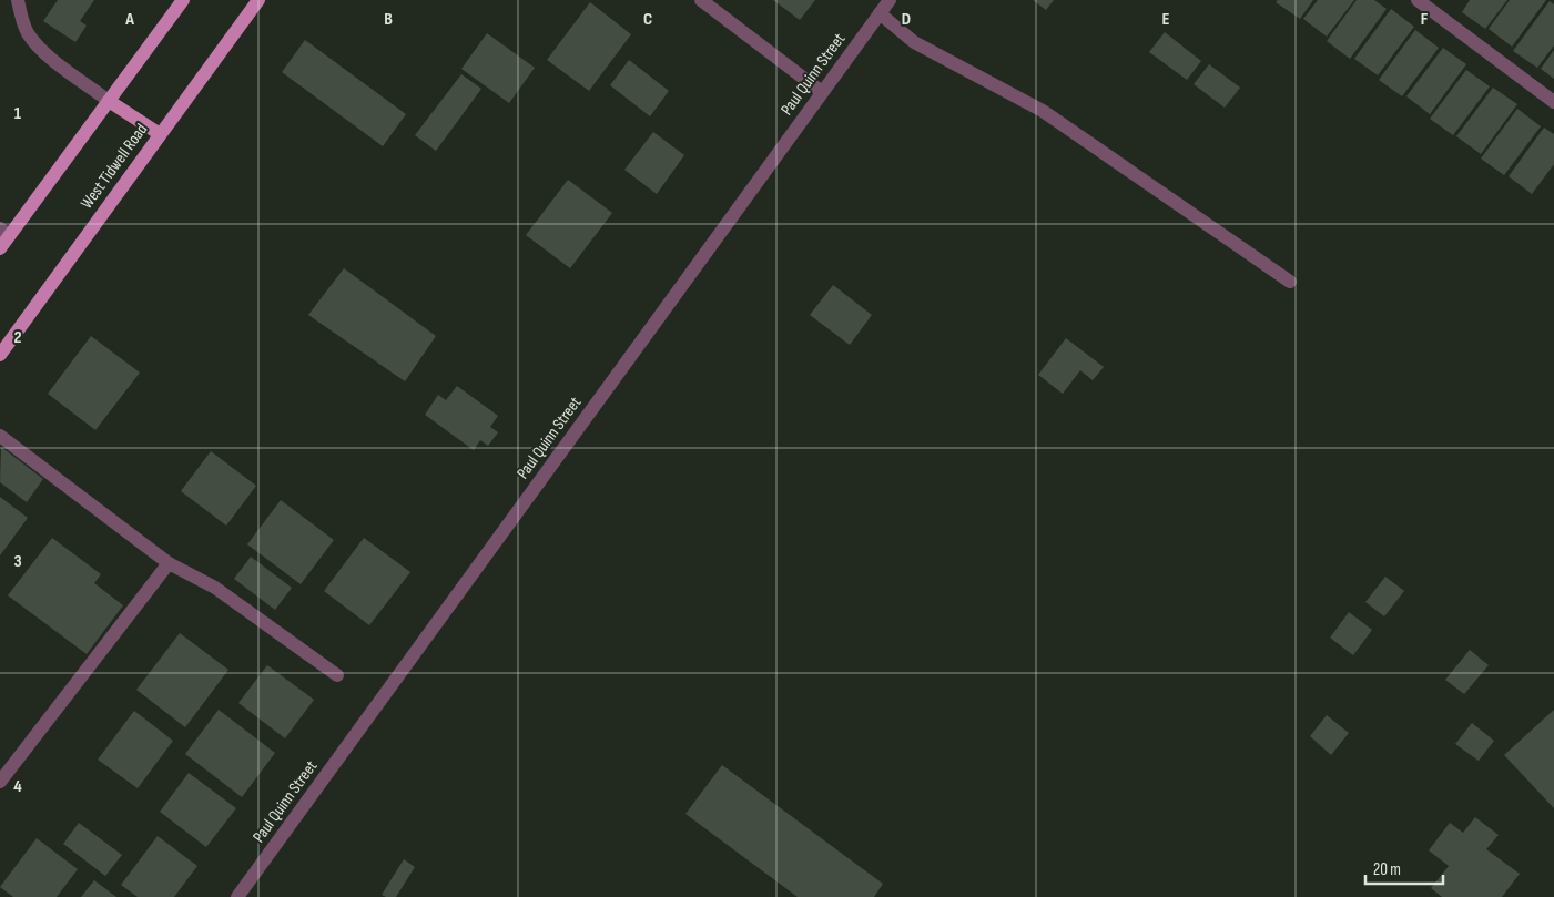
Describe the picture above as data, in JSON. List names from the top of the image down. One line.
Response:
{"streets":{"main road":["West Tidwell Road"],"street":["Paul Quinn Street"]},"scale_bar":"20 m","grid":{"columns":["A","B","C","D","E","F"],"rows":["1","2","3","4"]}}
